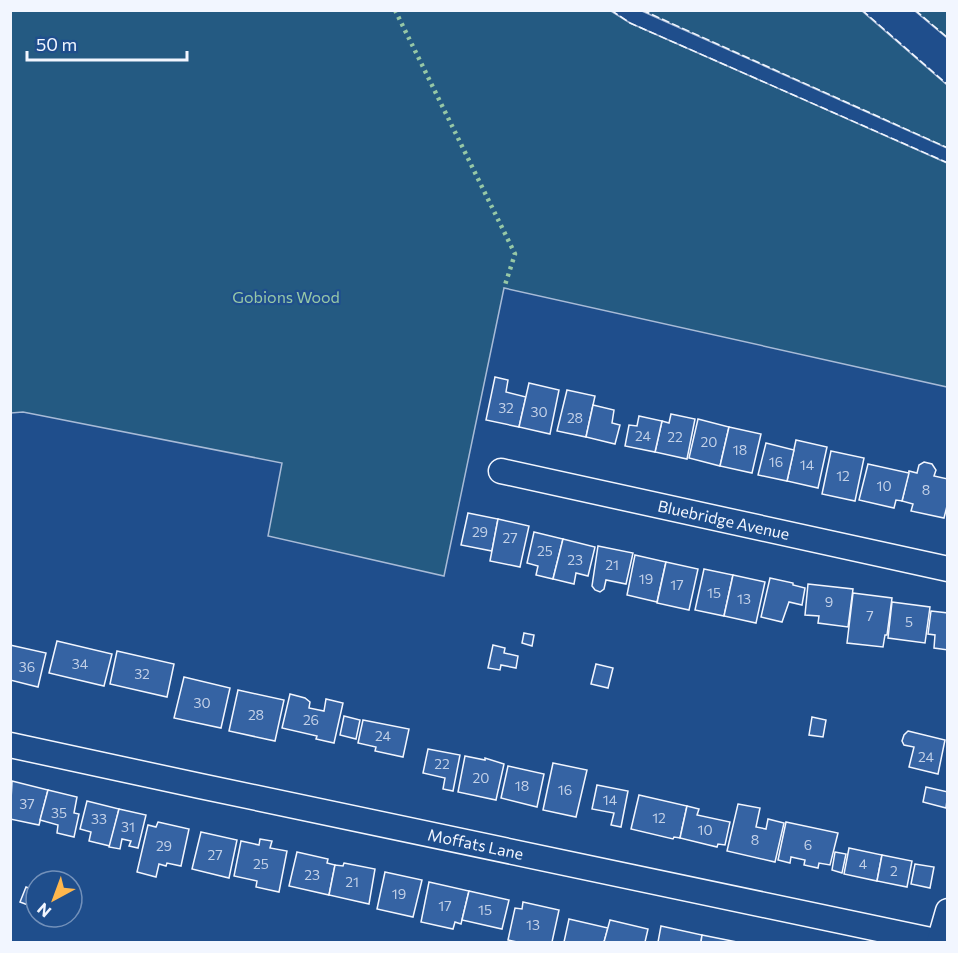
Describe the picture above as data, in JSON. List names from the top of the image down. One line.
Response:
{"streets":{"street":["Bluebridge Avenue","Moffats Lane"]},"parks":["Gobions Wood"],"house_numbers":["32","30","28","24","22","20","18","16","14","12","10","8","29","27","25","23","21","19","17","15","13","9","7","5","34","36","32","30","28","26","24","24","22","20","18","16","14","37","35","12","33","31","10","8","6","29","27","25","4","2","23","21","19","17","15","13"],"scale_bar":"50 m","north":"bottom left"}
